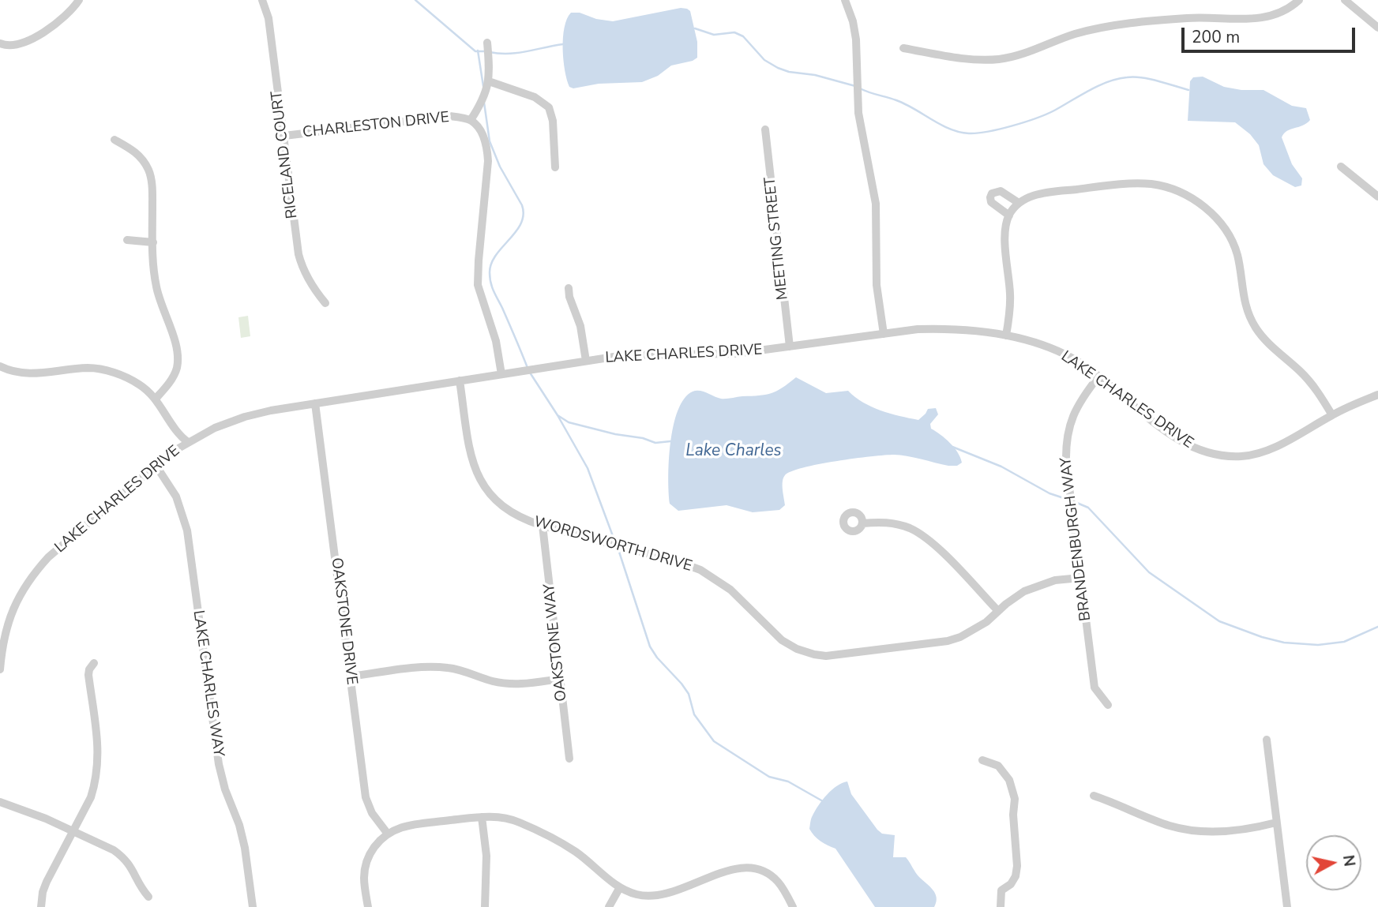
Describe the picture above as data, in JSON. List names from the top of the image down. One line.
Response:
{"streets":{"street":["CHARLESTON DRIVE","RICELAND COURT","MEETING STREET","LAKE CHARLES DRIVE","BRANDENBURGH WAY","WORDSWORTH DRIVE","OAKSTONE DRIVE","OAKSTONE WAY","LAKE CHARLES WAY"]},"crossings":[["CHARLESTON DRIVE","RICELAND COURT"],["CHARLESTON DRIVE","LAKE CHARLES DRIVE"],["MEETING STREET","LAKE CHARLES DRIVE"],["LAKE CHARLES DRIVE","BRANDENBURGH WAY"],["LAKE CHARLES DRIVE","WORDSWORTH DRIVE"],["LAKE CHARLES DRIVE","OAKSTONE DRIVE"],["LAKE CHARLES DRIVE","LAKE CHARLES WAY"],["BRANDENBURGH WAY","WORDSWORTH DRIVE"],["WORDSWORTH DRIVE","OAKSTONE WAY"]],"water":["Lake Charles"],"scale_bar":"200 m","north":"right"}
